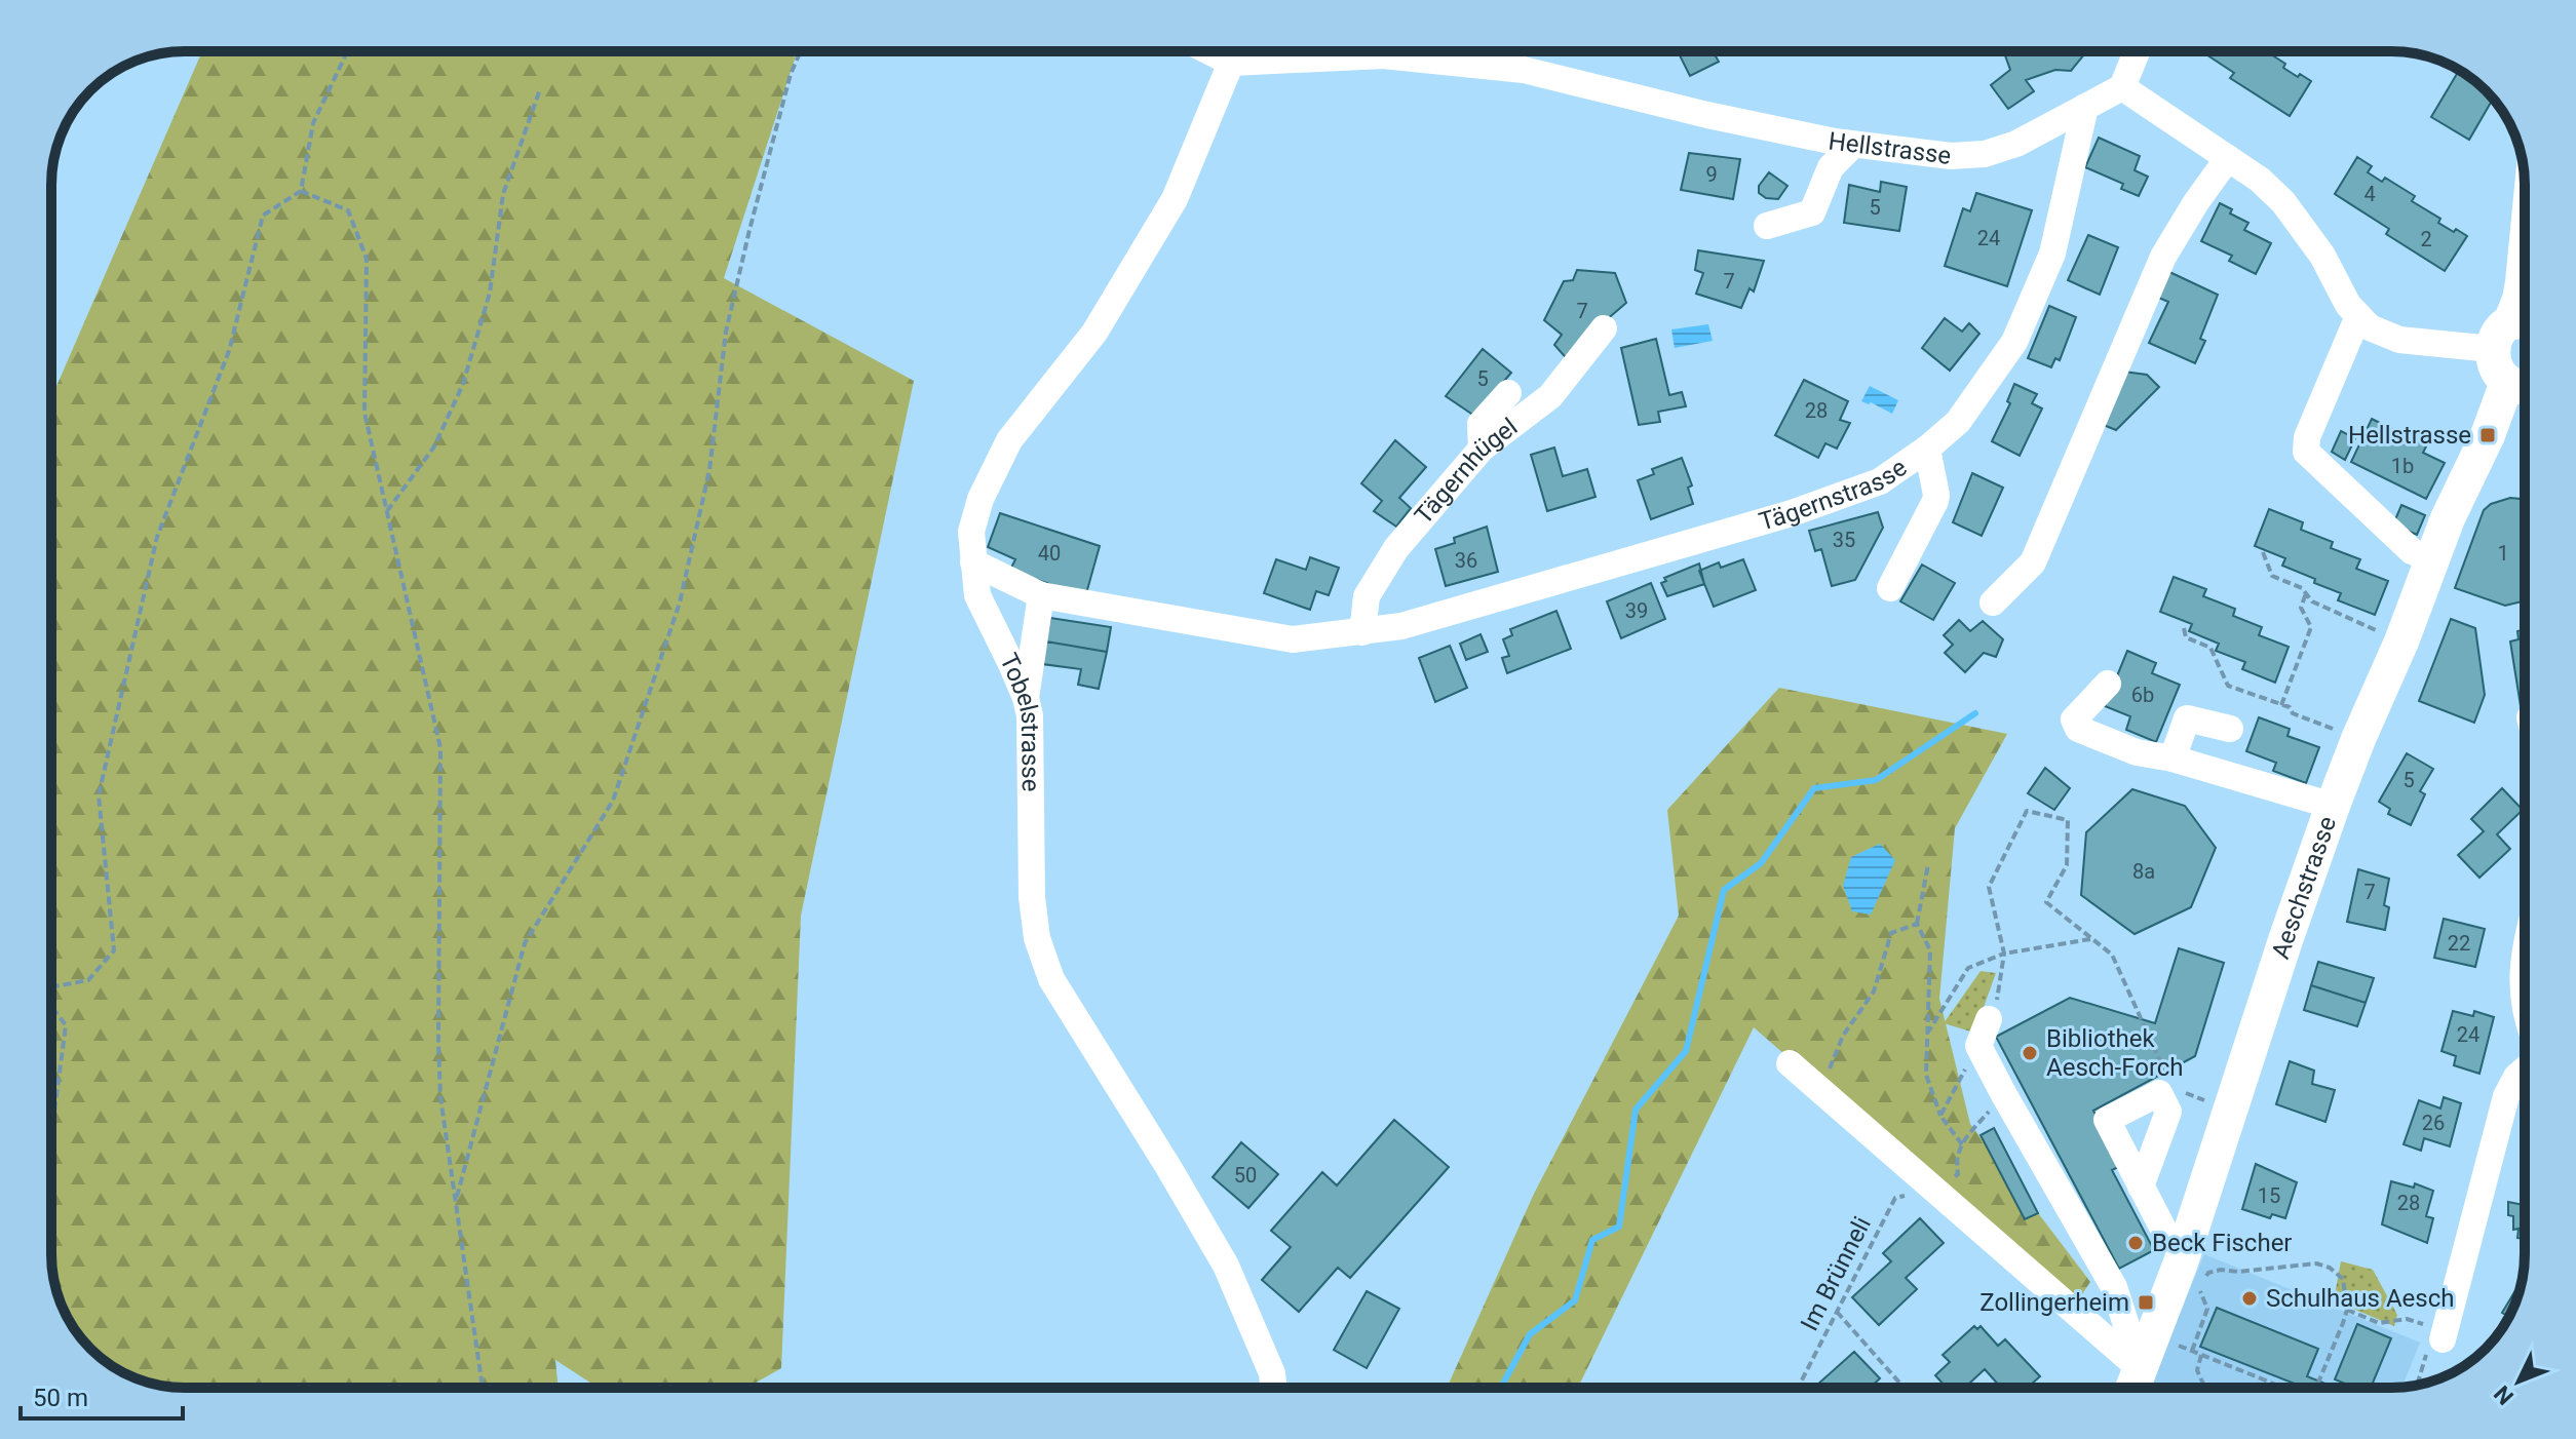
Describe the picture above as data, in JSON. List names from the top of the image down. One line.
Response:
{"streets":{"main road":["Aeschstrasse"],"street":["Hellstrasse","Tägernhügel","Tägernstrasse","Tobelstrasse"],"path":["Im Brünneli"]},"crossings":[["Hellstrasse","Tägernstrasse"],["Hellstrasse","Tobelstrasse"],["Tägernhügel","Tägernstrasse"],["Tägernstrasse","Tobelstrasse"]],"places":{"transit":["Hellstrasse","Zollingerheim"],"other":["Bibliothek Aesch-Forch","Beck Fischer","Schulhaus Aesch"]},"house_numbers":["9","4","5","24","2","7","7","5","28","1b","35","40","1","36","39","6b","5","8a","7","22","24","26","50","15","28"],"scale_bar":"50 m","north":"bottom left"}
